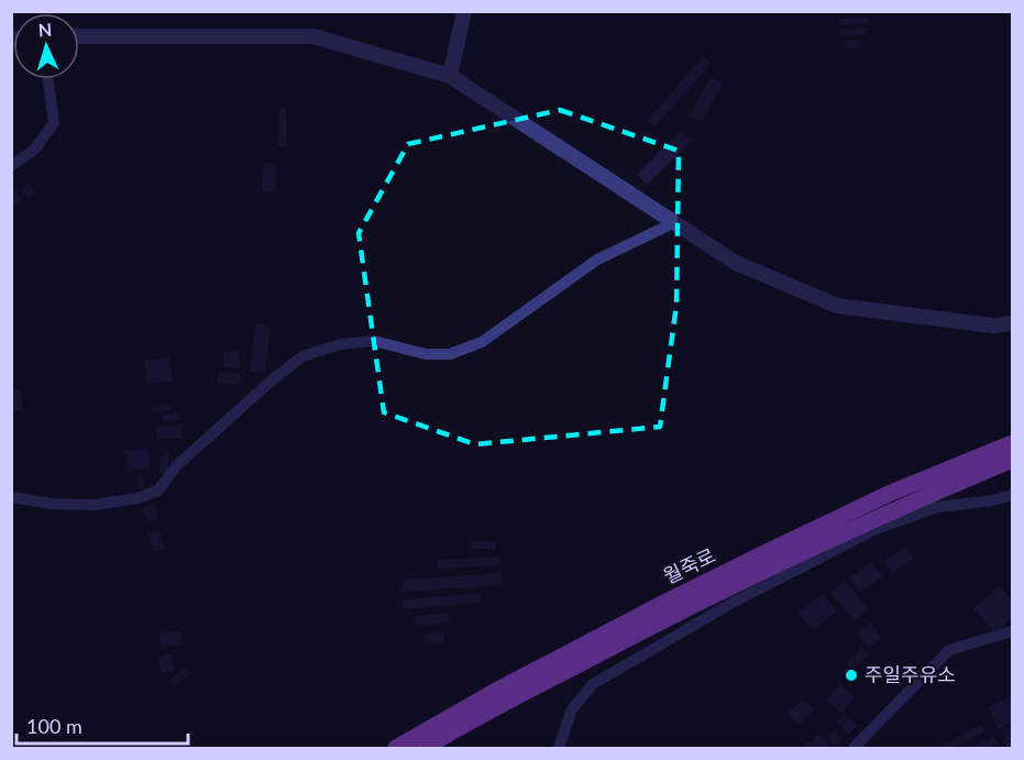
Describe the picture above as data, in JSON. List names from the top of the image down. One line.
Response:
{"streets":{"main road":["월죽로"]},"places":["주일주유소"],"scale_bar":"100 m","north":"top"}
